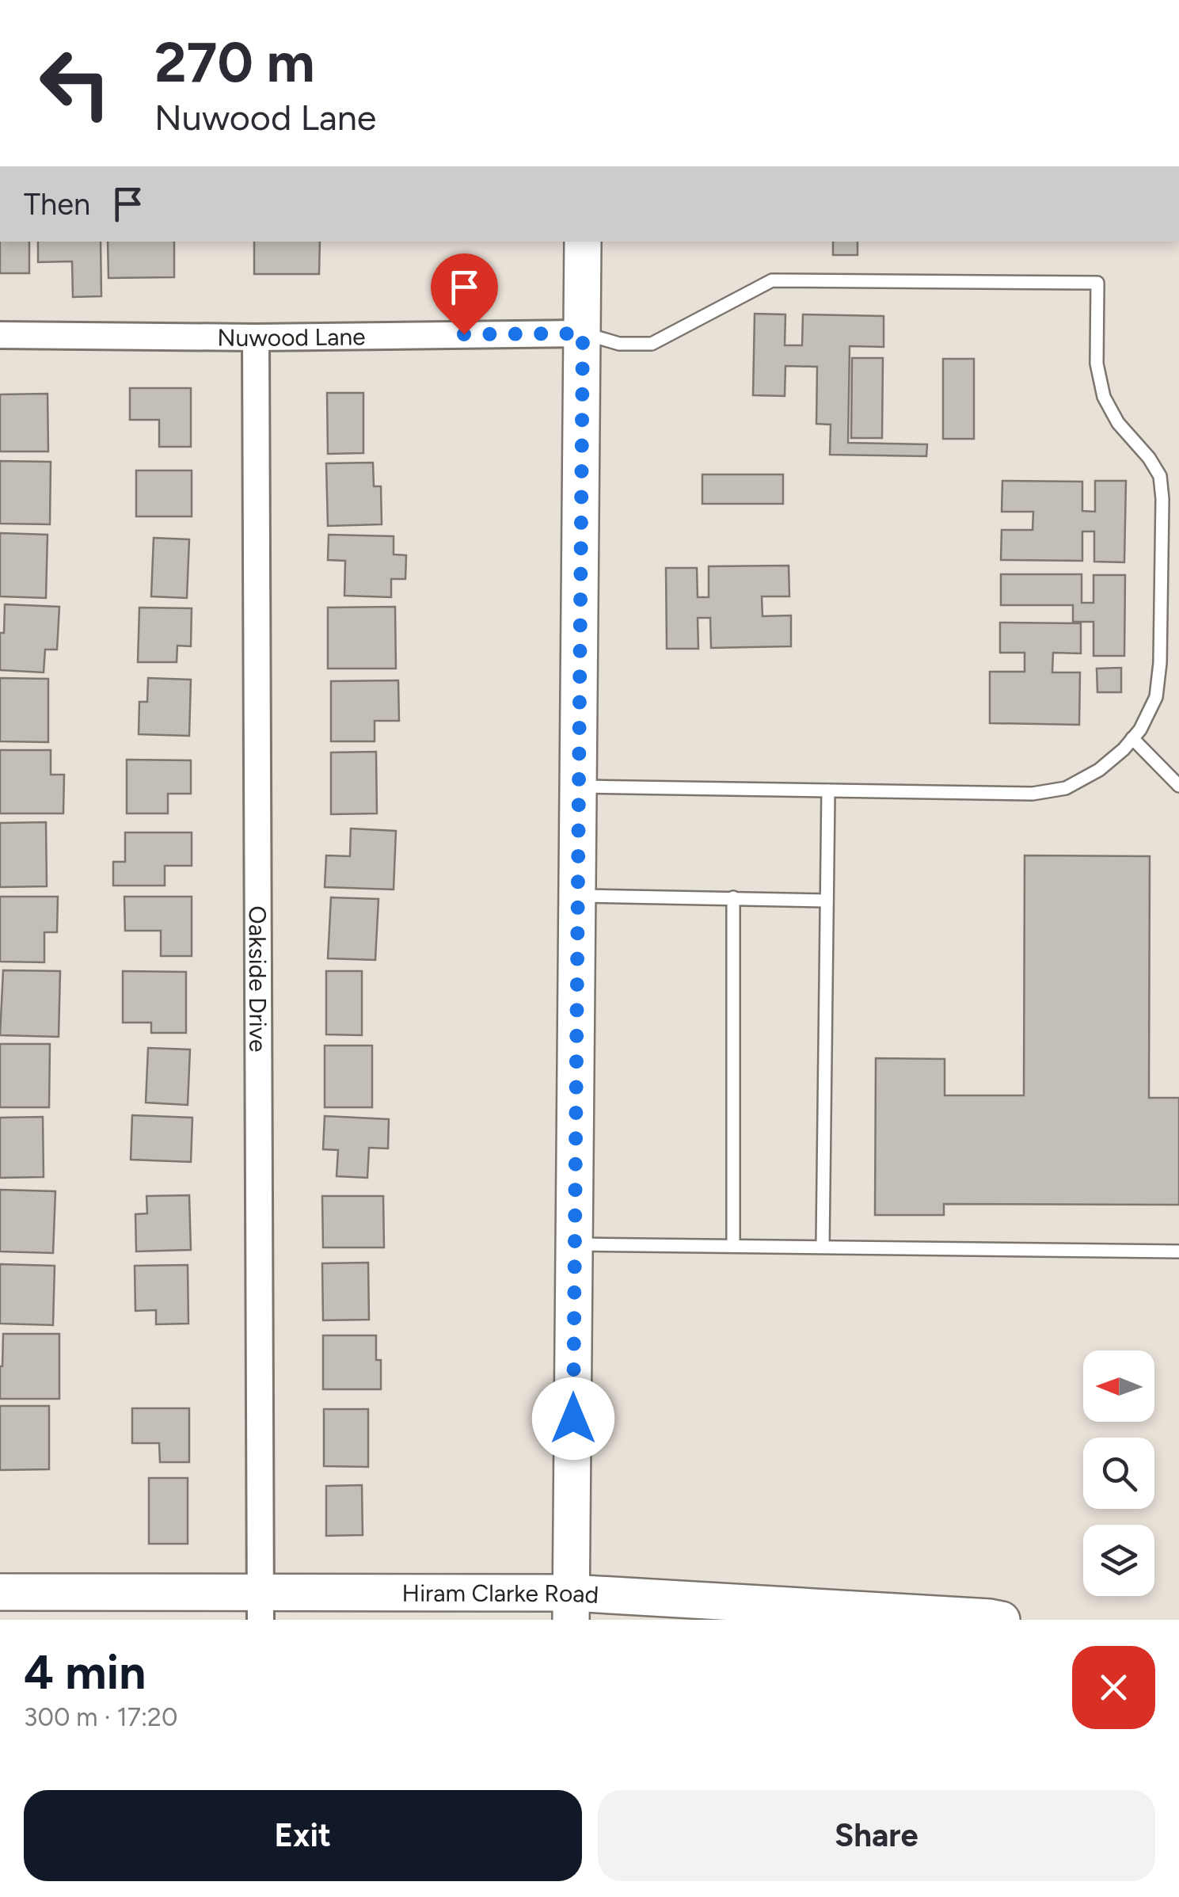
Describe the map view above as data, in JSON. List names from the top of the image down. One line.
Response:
{"streets":{"street":["Nuwood Lane","Oakside Drive","Hiram Clarke Road"]},"crossings":[["Nuwood Lane","Oakside Drive"],["Oakside Drive","Hiram Clarke Road"]],"north":"left","page":{"turn":["270 m","Nuwood Lane"],"then":"Then","heading":["4 min","300 m · 17:20"],"buttons":["Exit","Share"]}}
